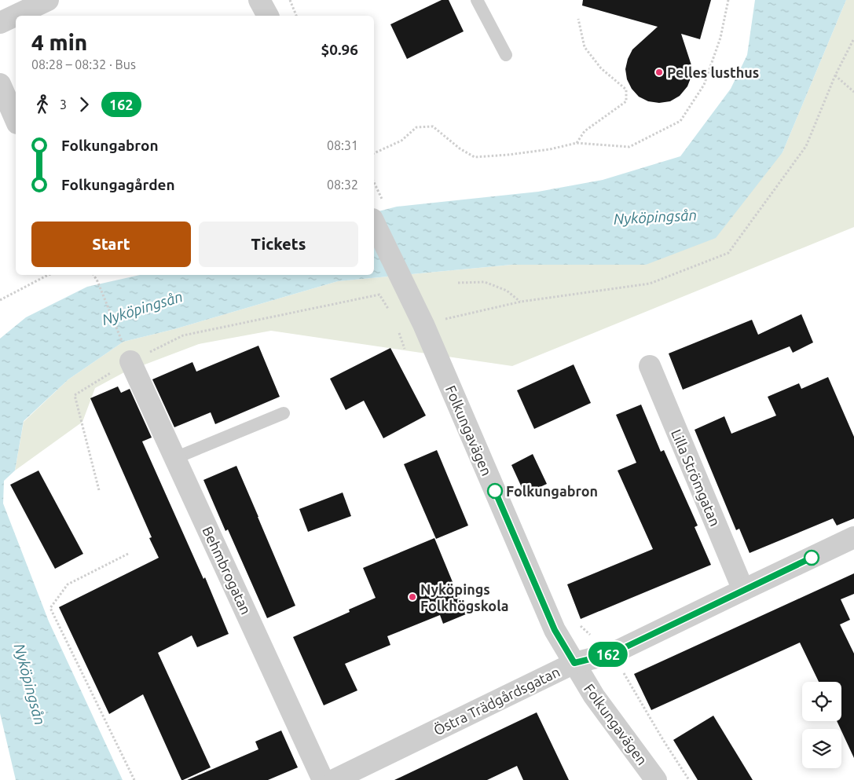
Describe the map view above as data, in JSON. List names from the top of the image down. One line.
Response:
{"streets":{"street":["Folkungavägen","Lilla Strömgatan","Behmbrogatan","Östra Trädgårdsgatan"]},"crossings":[["Folkungavägen","Östra Trädgårdsgatan"],["Lilla Strömgatan","Östra Trädgårdsgatan"]],"water":["Nyköpingsån"],"places":["Pelles lusthus","Folkungabron","Nyköpings Folkhögskola"],"lines":["bus line 162"],"page":{"on_map":"162","heading":["4 min","08:28 – 08:32 · Bus","$0.96"],"legs":["3","162"],"list":[{"name":"Folkungabron","value":"08:31"},{"name":"Folkungagården","value":"08:32"}],"buttons":["Start","Tickets"]}}
